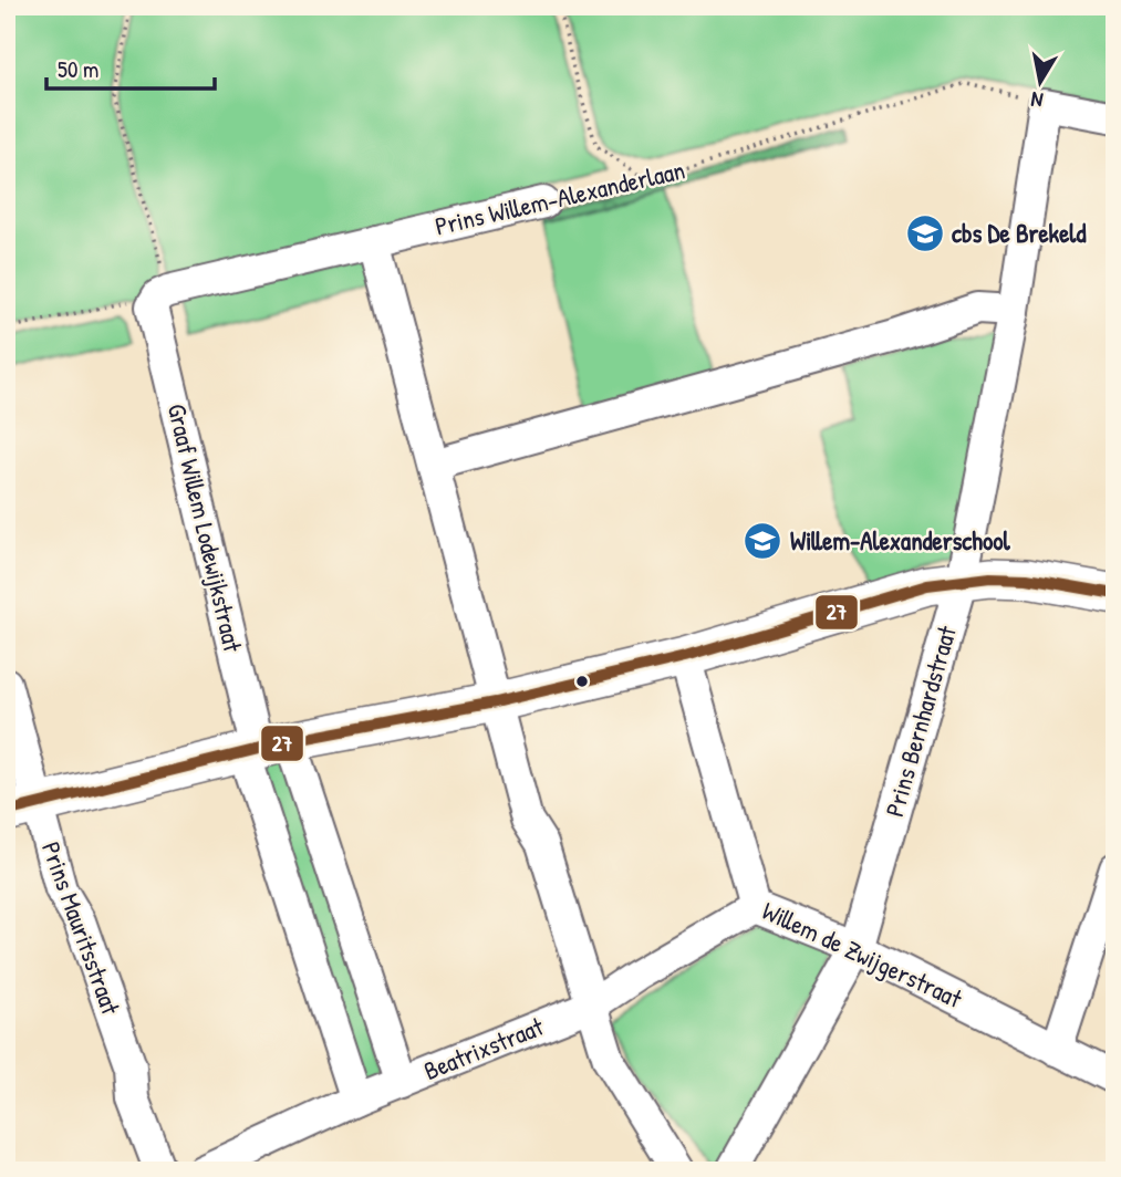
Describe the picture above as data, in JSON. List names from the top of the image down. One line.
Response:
{"streets":{"street":["Prins Willem-Alexanderlaan","Graaf Willem Lodewijkstraat","Prins Bernhardstraat","Prins Mauritsstraat","Willem de Zwijgerstraat","Beatrixstraat"]},"crossings":[["Prins Willem-Alexanderlaan","Graaf Willem Lodewijkstraat"],["Prins Willem-Alexanderlaan","Prins Bernhardstraat"],["Graaf Willem Lodewijkstraat","Beatrixstraat"],["Prins Bernhardstraat","Willem de Zwijgerstraat"],["Willem de Zwijgerstraat","Beatrixstraat"]],"places":{"school or university":["cbs De Brekeld","Willem-Alexanderschool"]},"lines":["transit line 27"],"scale_bar":"50 m","north":"bottom"}
